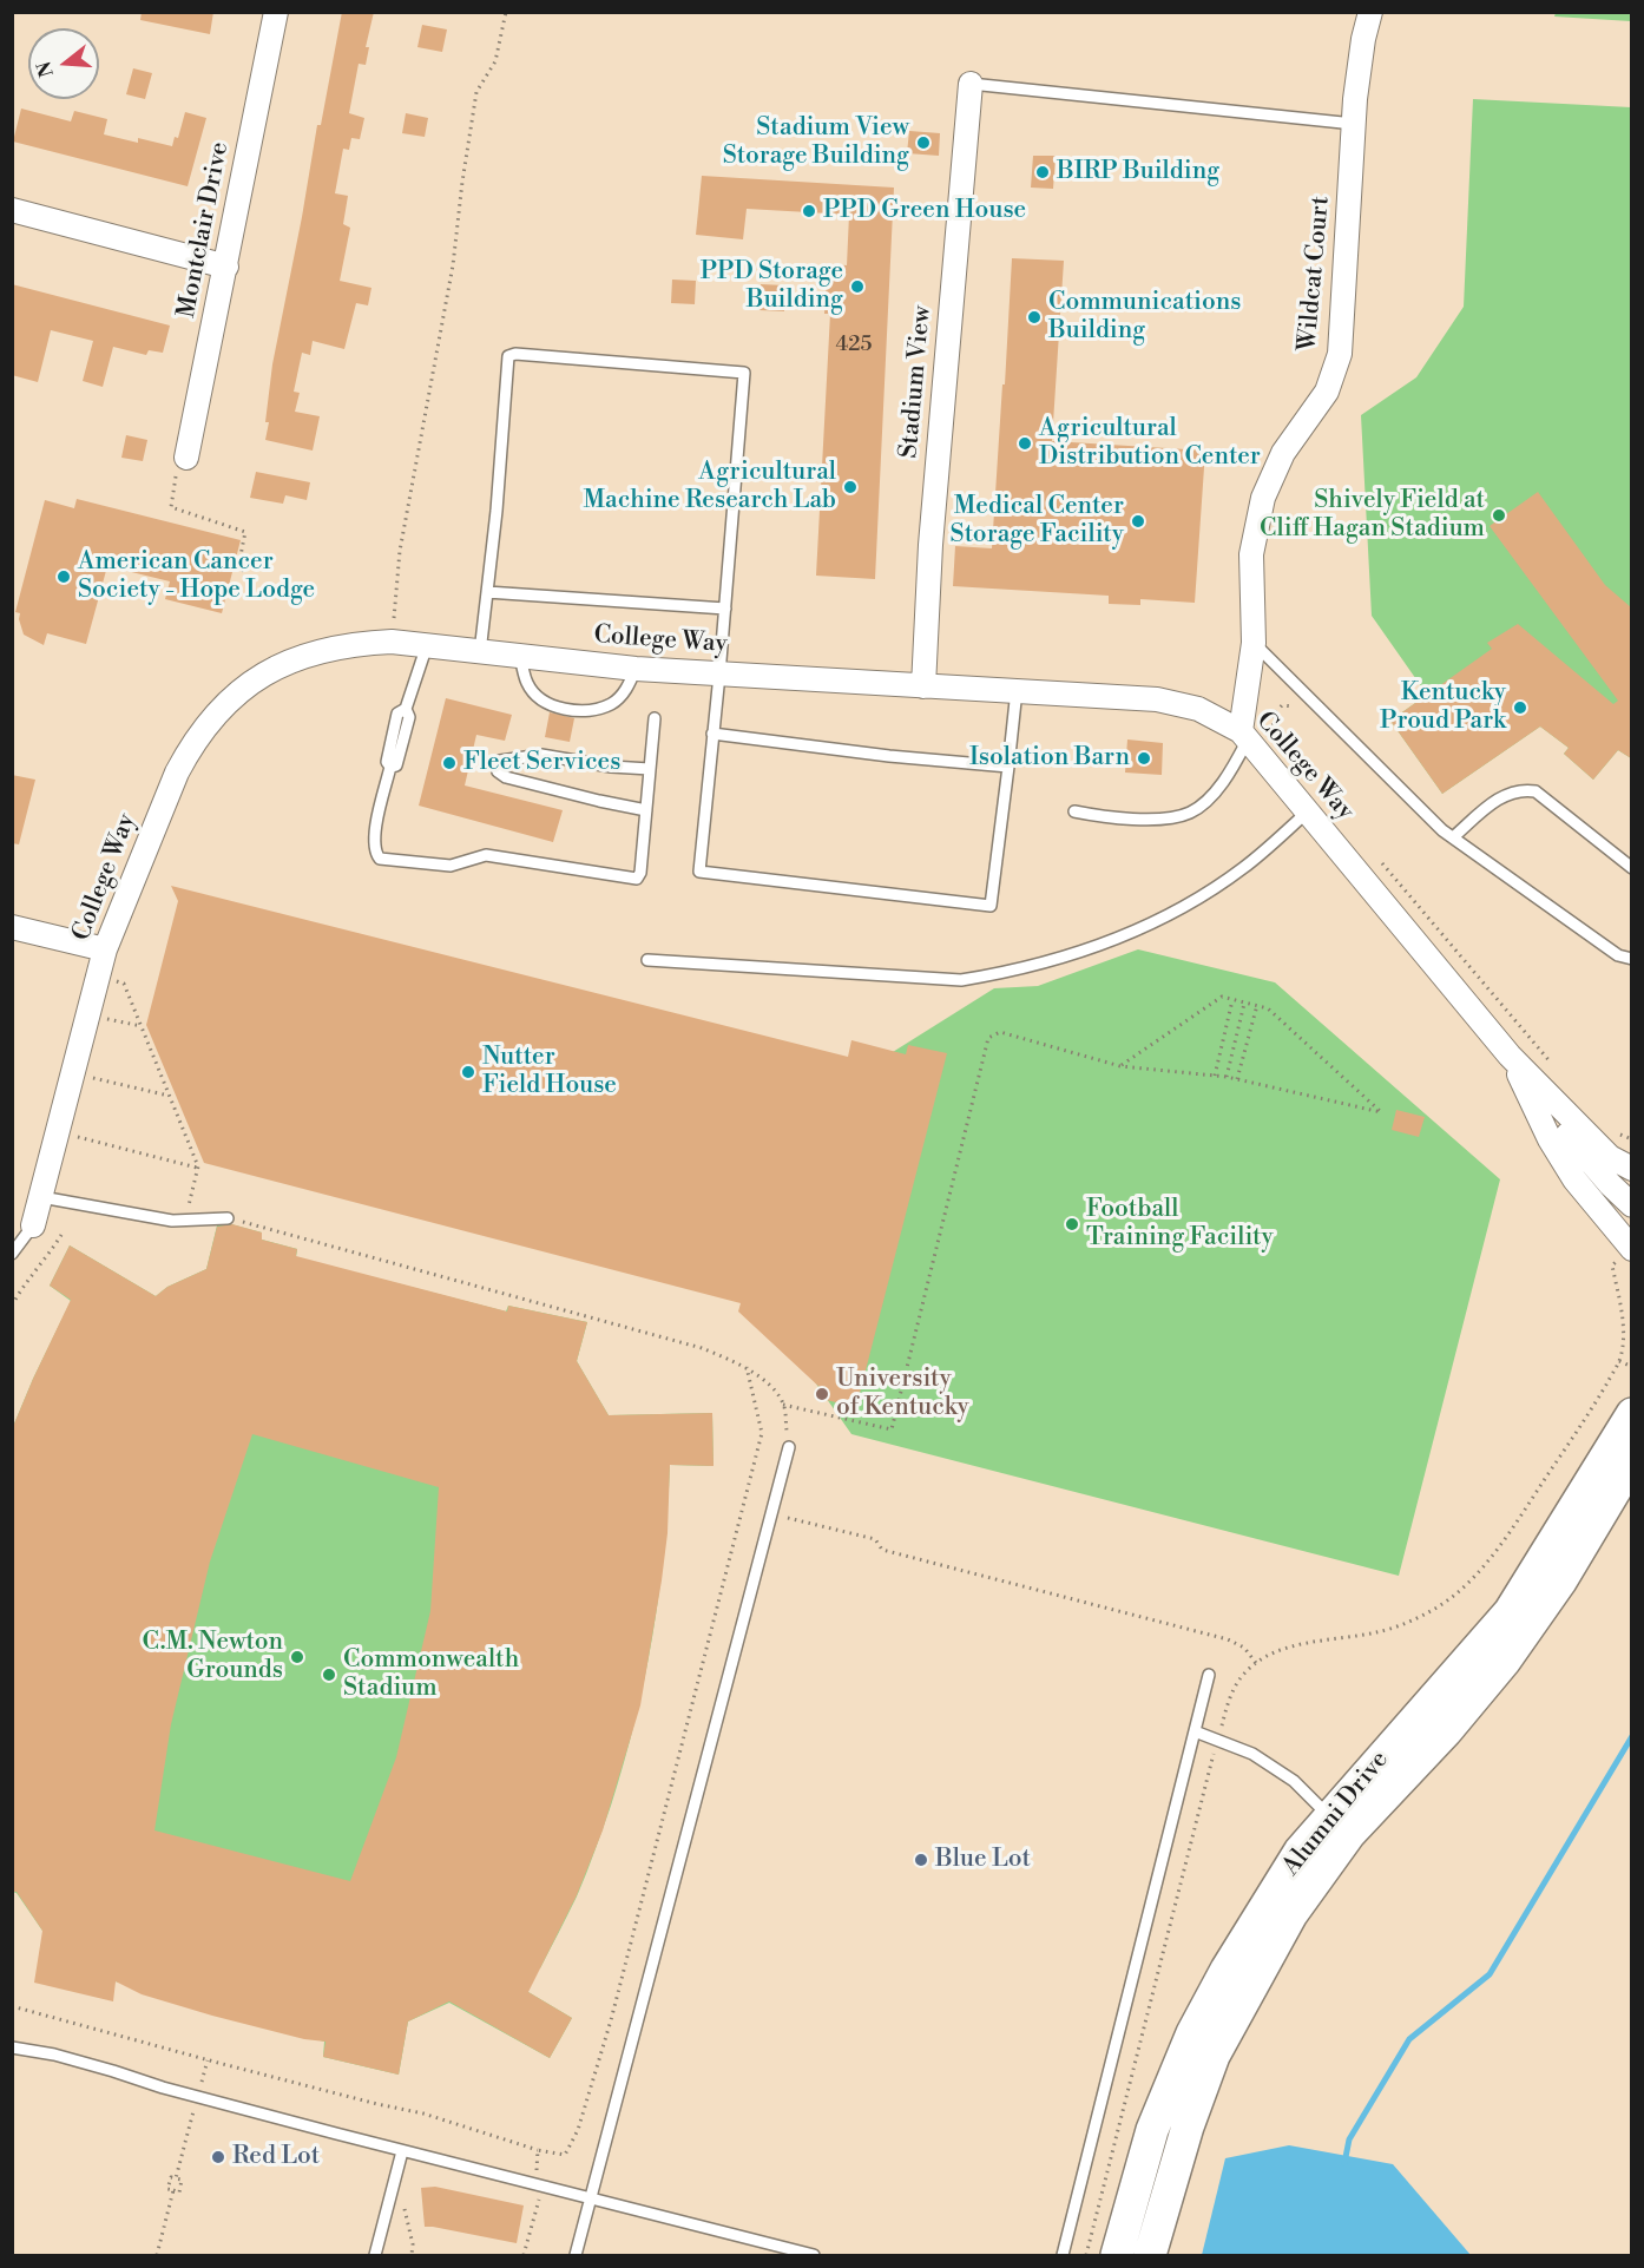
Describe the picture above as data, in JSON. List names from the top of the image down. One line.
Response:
{"streets":{"main road":["Alumni Drive"],"street":["Montclair Drive","Wildcat Court","Stadium View","College Way"]},"crossings":[["Wildcat Court","College Way"],["Stadium View","College Way"]],"places":["Stadium View Storage Building","BIRP Building","PPD Green House","PPD Storage Building","Communications Building","Agricultural Distribution Center","Agricultural Machine Research Lab","Shively Field at Cliff Hagan Stadium","Medical Center Storage Facility","American Cancer Society - Hope Lodge","Kentucky Proud Park","Isolation Barn","Fleet Services","Nutter Field House","Football Training Facility","University of Kentucky","C.M. Newton Grounds","Commonwealth Stadium","Blue Lot","Red Lot"],"house_numbers":["425"],"north":"left"}
